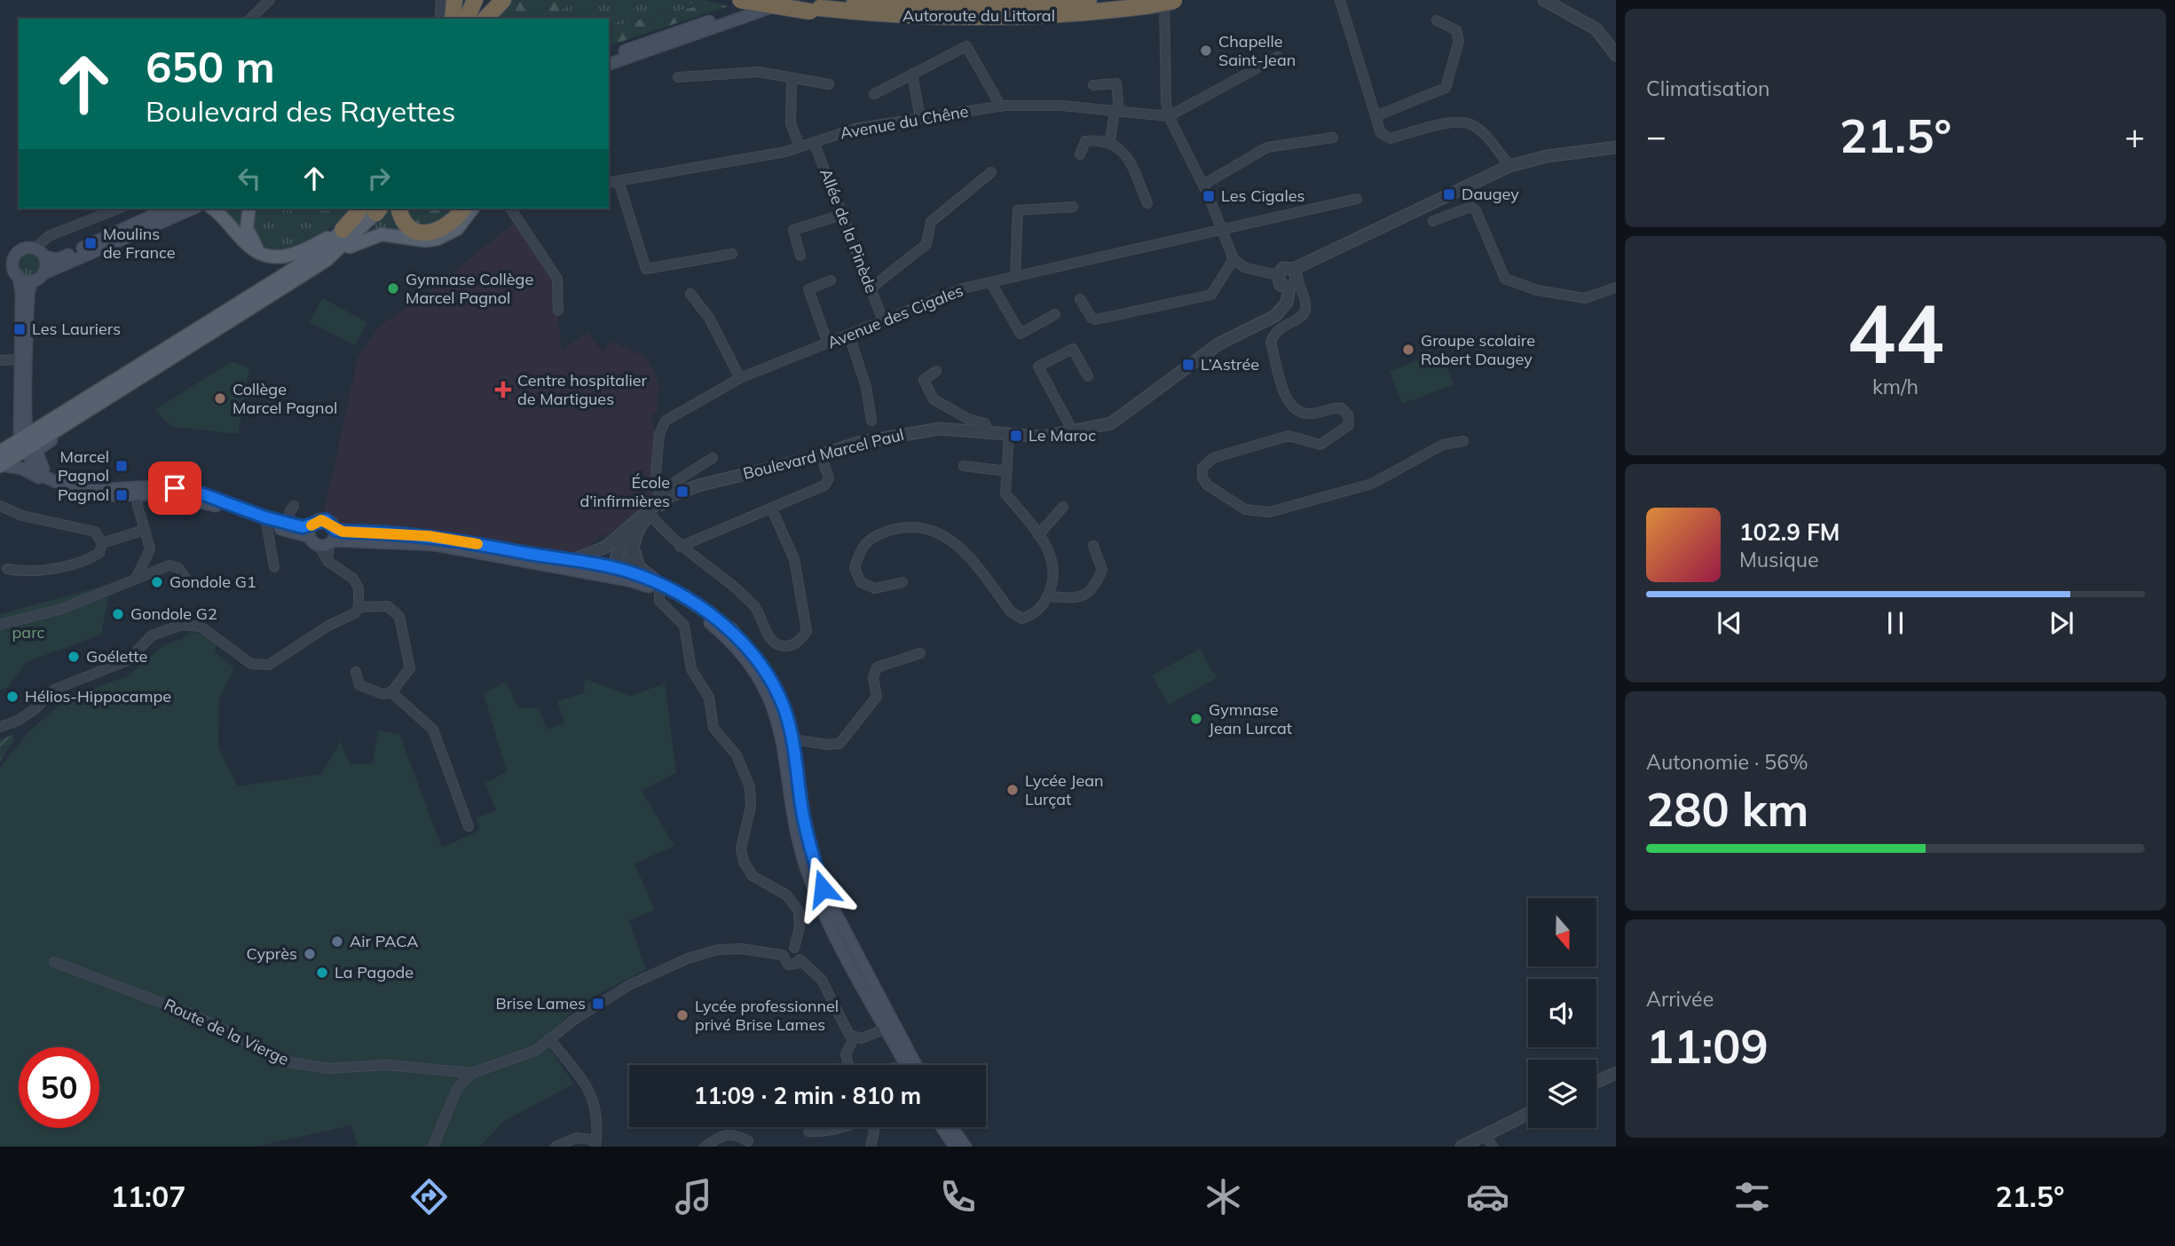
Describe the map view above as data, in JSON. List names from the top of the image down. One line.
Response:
{"streets":{"highway":["Autoroute du Littoral"],"street":["Avenue du Chêne","Allée de la Pinède","Avenue des Cigales","Boulevard Marcel Paul","Route de la Vierge"]},"crossings":[["Avenue du Chêne","Allée de la Pinède"],["Allée de la Pinède","Avenue des Cigales"],["Avenue des Cigales","Boulevard Marcel Paul"]],"parks":["parc"],"places":{"other":["Chapelle Saint-Jean","Gymnase Collège Marcel Pagnol","Groupe scolaire Robert Daugey","Collège Marcel Pagnol","Gondole G1","Gondole G2","Goélette","Hélios-Hippocampe","Gymnase Jean Lurcat","Lycée Jean Lurçat","Air PACA","Cyprès","La Pagode","Lycée professionnel privé Brise Lames"],"transit":["Daugey","Les Cigales","Moulins de France","Les Lauriers","L’Astrée","Le Maroc","Marcel Pagnol","École d’infirmières","Pagnol","Brise Lames"],"health":["Centre hospitalier de Martigues"]},"north":"bottom","page":{"tile":["Climatisation",["44","km/h"],["Autonomie · 56%","280 km"],["Arrivée","11:09"]],"turn":["650 m","Boulevard des Rayettes"],"heat":["−","21.5°","+"],"song":["102.9 FM","Musique"],"limit":"50","trip":"11:09 · 2 min · 810 m","tabs":["11:07","21.5°"]}}
